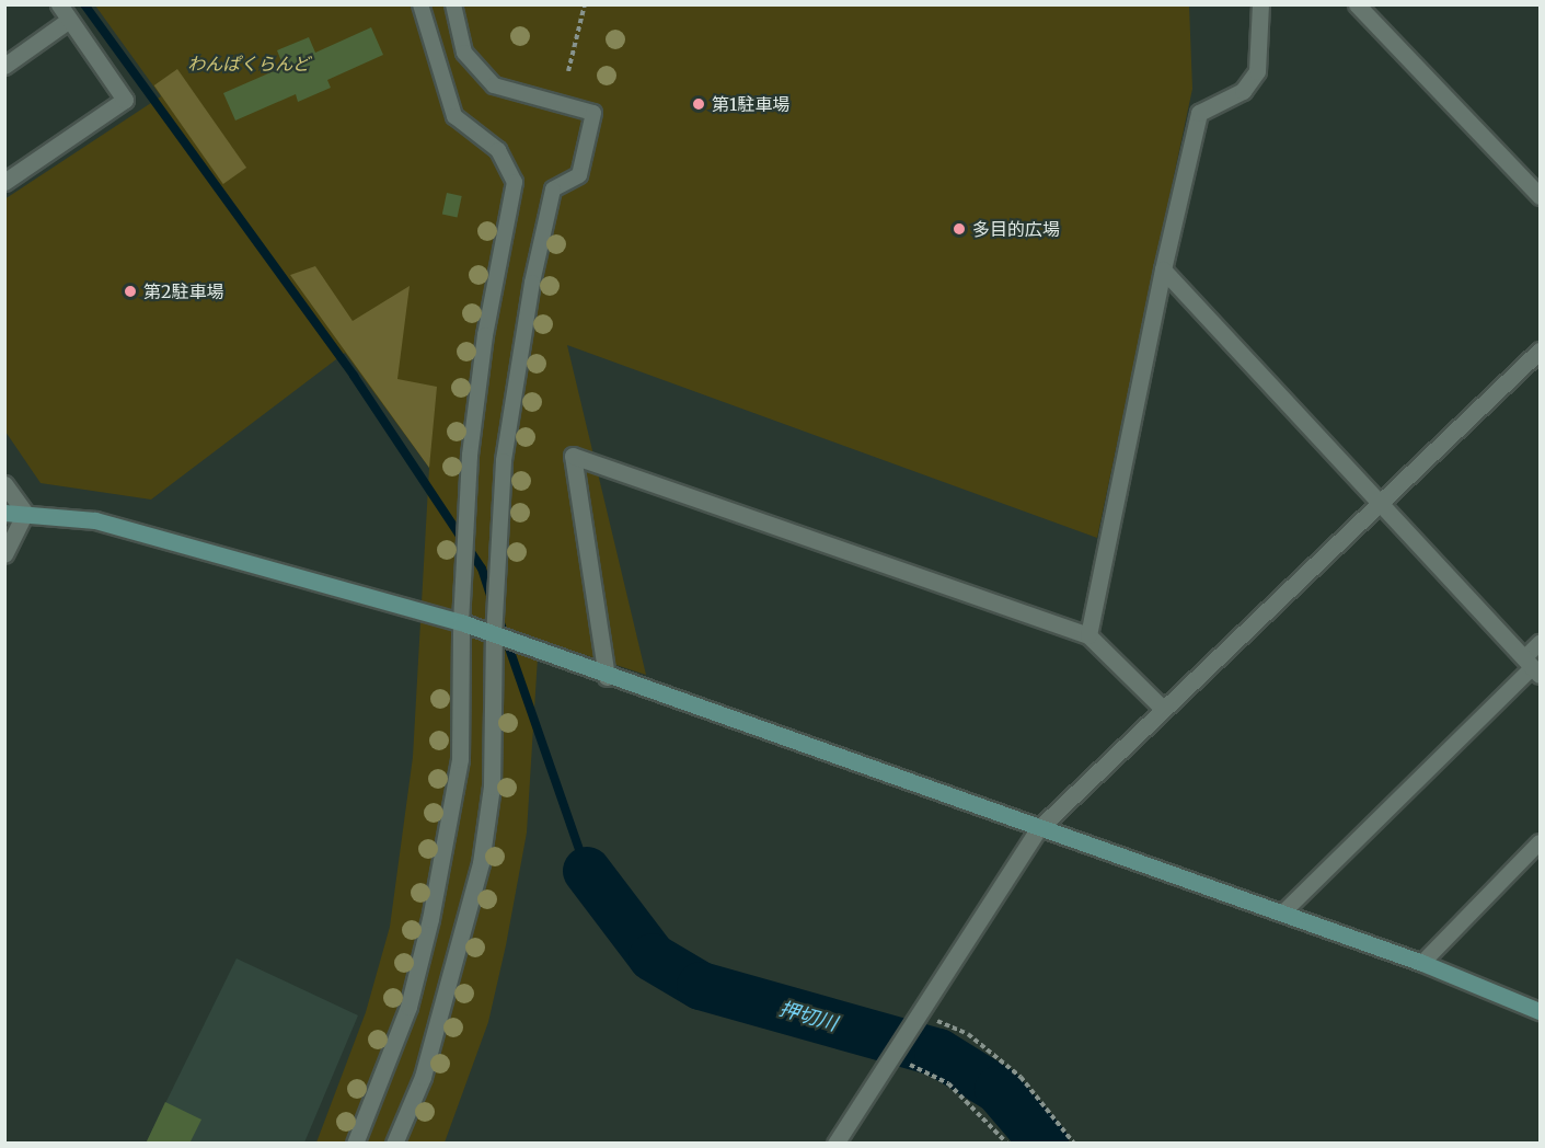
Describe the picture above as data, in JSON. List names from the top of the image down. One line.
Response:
{"water":["押切川"],"parks":["わんぱくらんど"],"places":["第1駐車場","多目的広場","第2駐車場"]}
